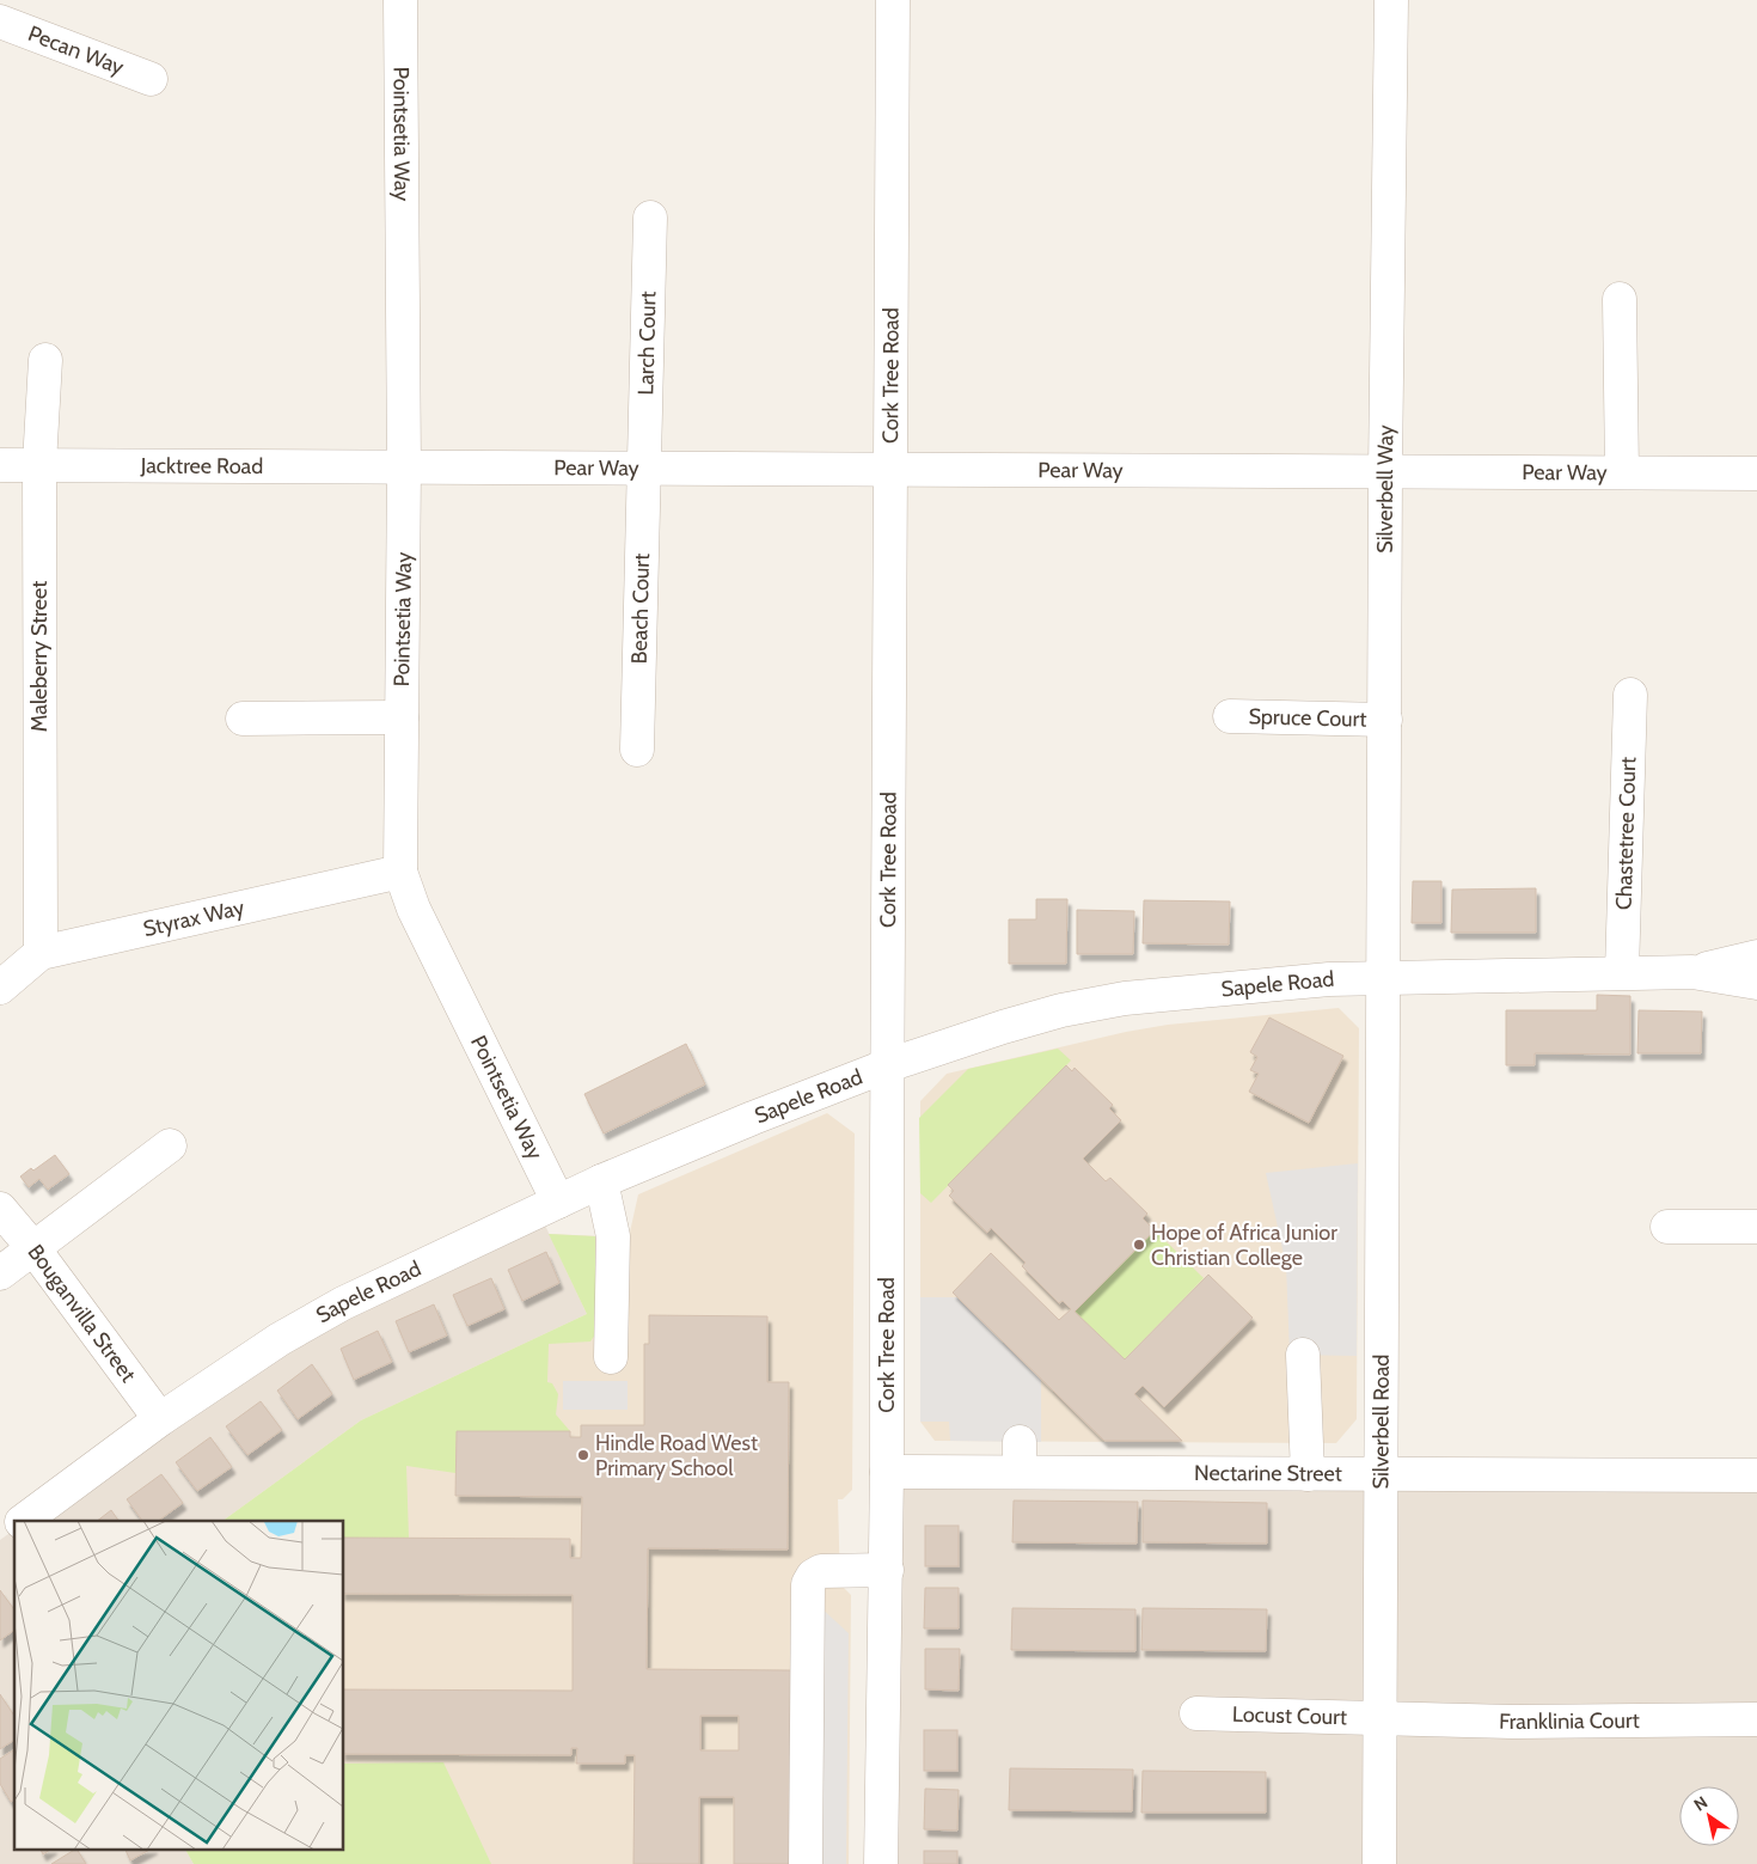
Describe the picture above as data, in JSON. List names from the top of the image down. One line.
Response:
{"streets":{"street":["Pecan Way","Pointsetia Way","Larch Court","Cork Tree Road","Jacktree Road","Pear Way","Silverbell Way","Beach Court","Maleberry Street","Spruce Court","Chastetree Court","Styrax Way","Sapele Road","Bouganvilla Street","Silverbell Road","Nectarine Street","Locust Court","Franklinia Court"]},"crossings":[["Pointsetia Way","Jacktree Road"],["Pointsetia Way","Pear Way"],["Pointsetia Way","Styrax Way"],["Pointsetia Way","Sapele Road"],["Larch Court","Pear Way"],["Larch Court","Beach Court"],["Cork Tree Road","Pear Way"],["Cork Tree Road","Sapele Road"],["Cork Tree Road","Nectarine Street"],["Jacktree Road","Pear Way"],["Jacktree Road","Maleberry Street"],["Pear Way","Silverbell Way"],["Pear Way","Beach Court"],["Silverbell Way","Spruce Court"],["Silverbell Way","Sapele Road"],["Silverbell Way","Silverbell Road"],["Maleberry Street","Styrax Way"],["Chastetree Court","Sapele Road"],["Sapele Road","Bouganvilla Street"],["Sapele Road","Silverbell Road"],["Silverbell Road","Nectarine Street"],["Silverbell Road","Locust Court"],["Silverbell Road","Franklinia Court"],["Locust Court","Franklinia Court"]],"places":["Hope of Africa Junior Christian College","Hindle Road West Primary School"],"north":"top left"}
